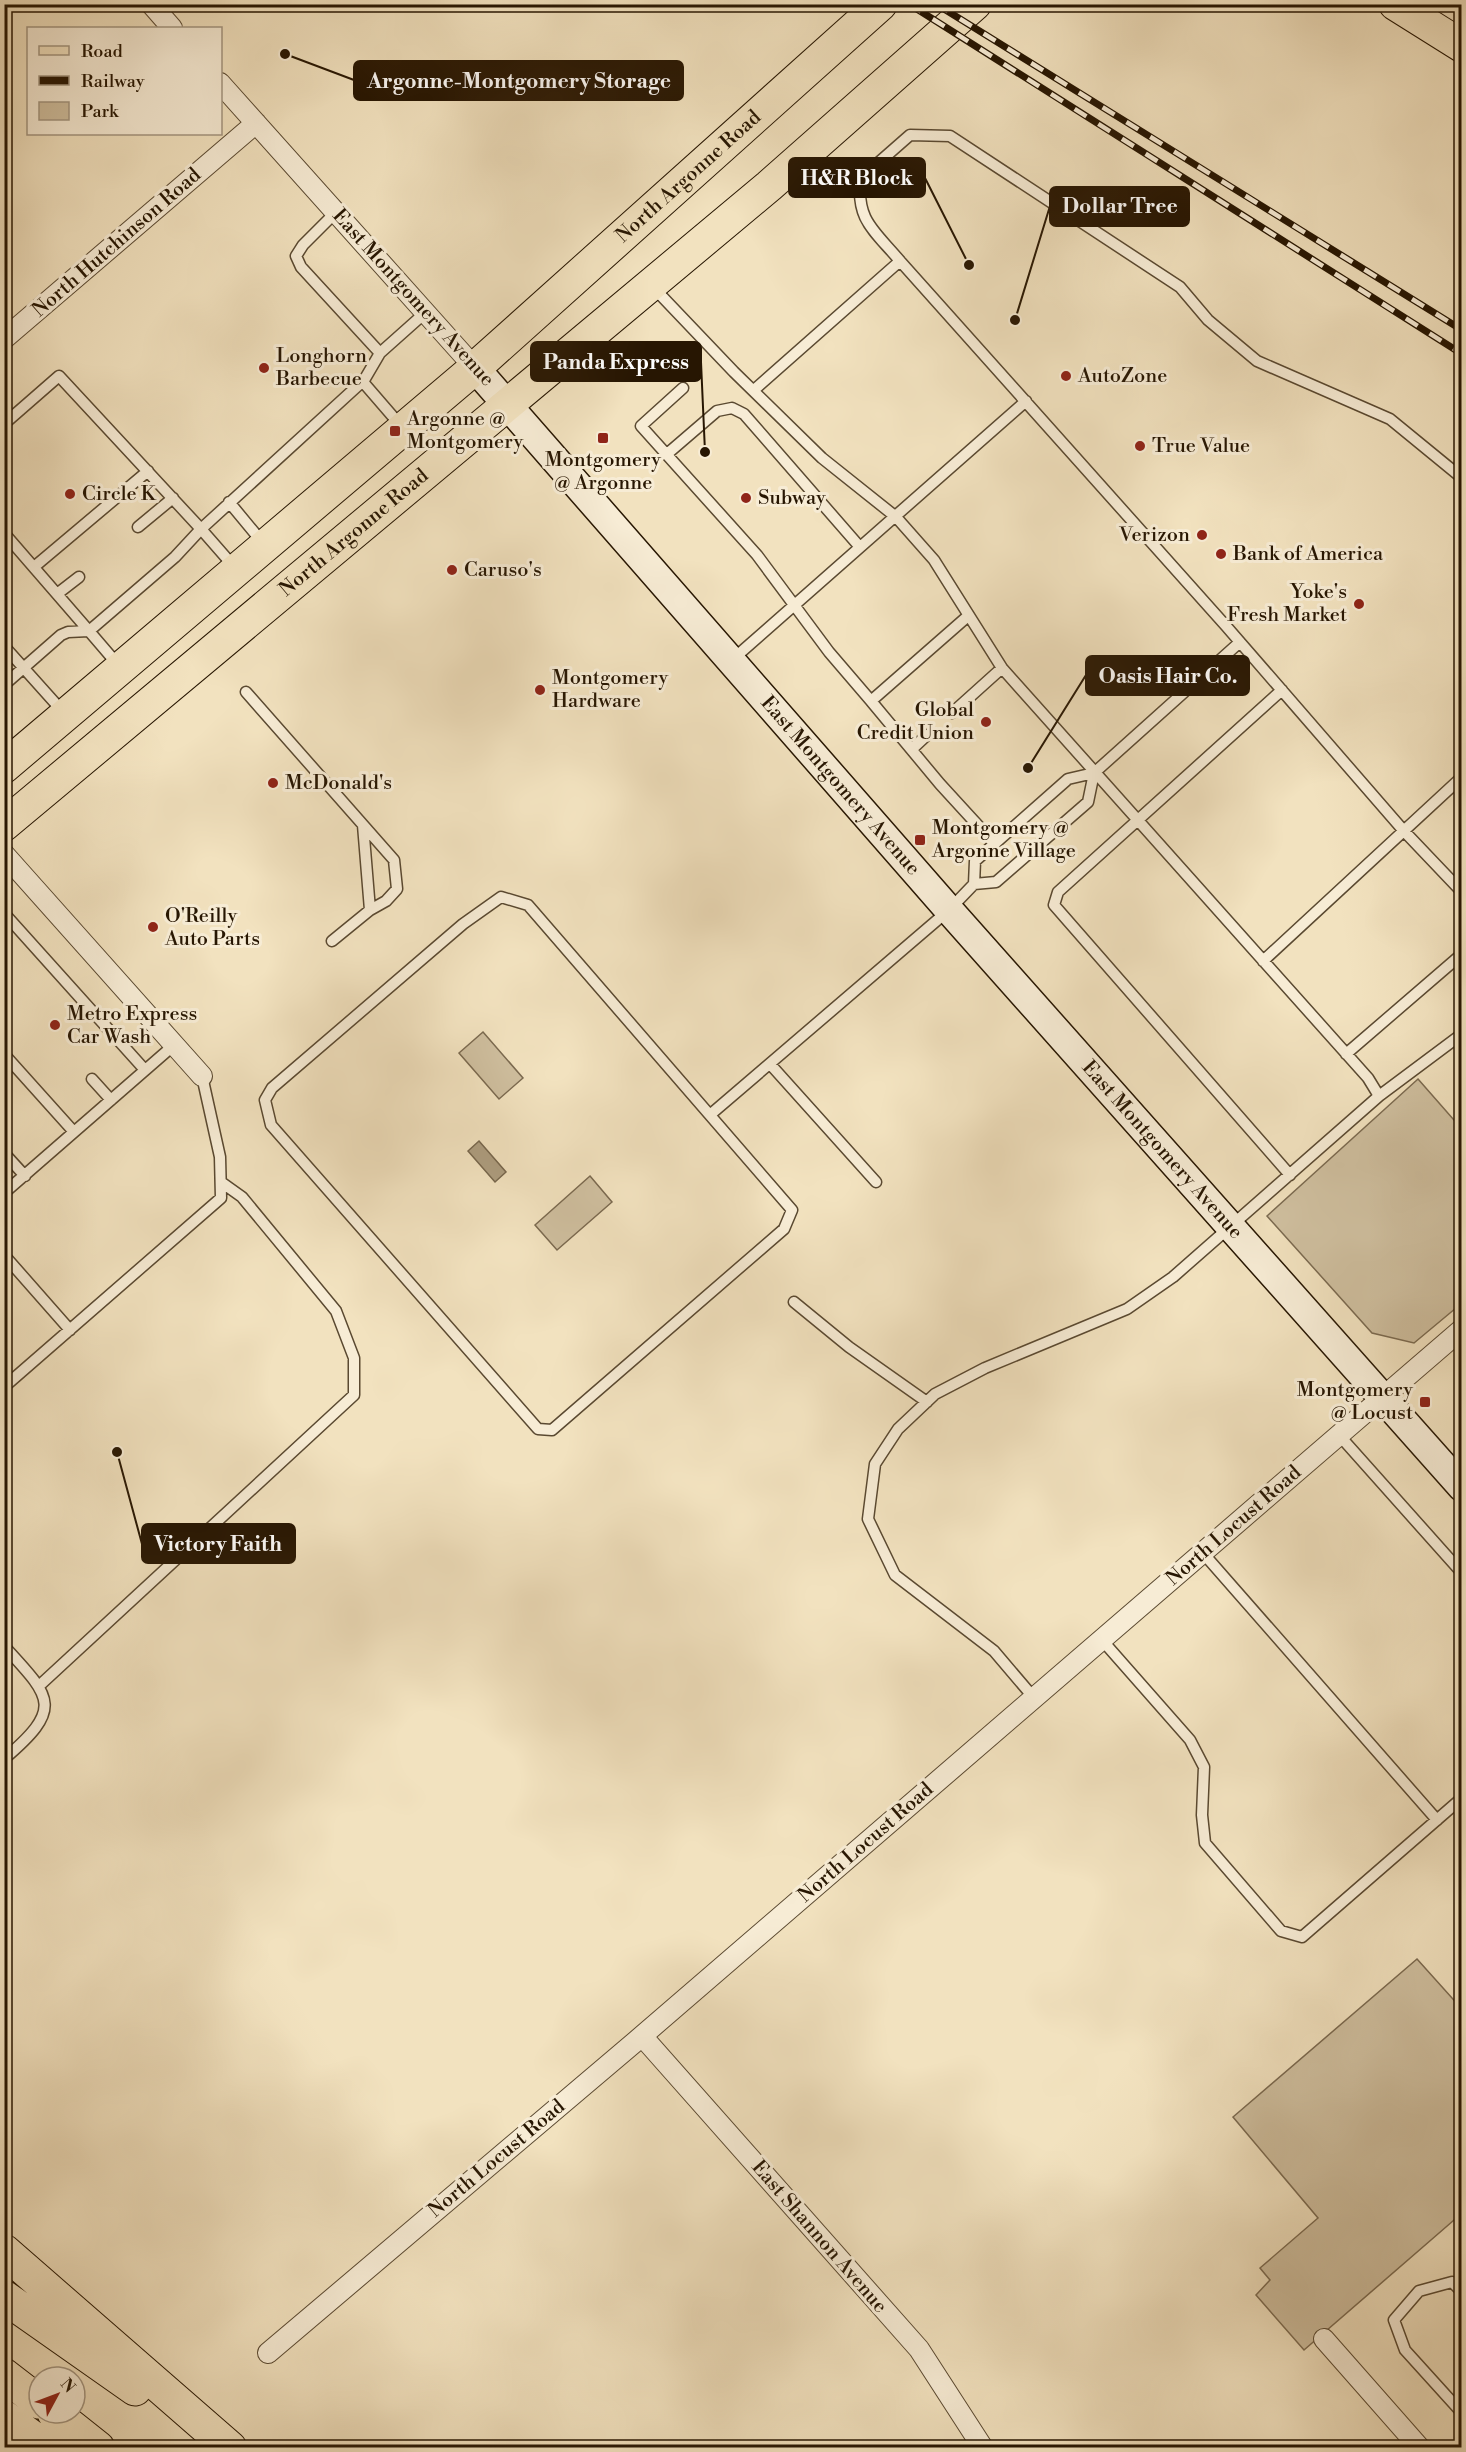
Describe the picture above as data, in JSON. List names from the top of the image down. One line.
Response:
{"streets":{"main road":["North Argonne Road","East Montgomery Avenue"],"street":["North Hutchinson Road","North Locust Road","East Shannon Avenue"]},"crossings":[["North Argonne Road","East Montgomery Avenue"],["North Hutchinson Road","East Montgomery Avenue"],["East Montgomery Avenue","North Locust Road"],["North Locust Road","East Shannon Avenue"]],"places":{"other":["Argonne-Montgomery Storage","H&R Block","Dollar Tree","Longhorn Barbecue","AutoZone","True Value","Panda Express","Circle K","Subway","Verizon","Bank of America","Caruso's","Yoke's Fresh Market","Montgomery Hardware","Global Credit Union","Oasis Hair Co.","McDonald's","O'Reilly Auto Parts","Metro Express Car Wash","Victory Faith"],"transit":["Argonne @ Montgomery","Montgomery @ Argonne","Montgomery @ Argonne Village","Montgomery @ Locust"]},"legend":["Road","Railway","Park"],"north":"top right"}
